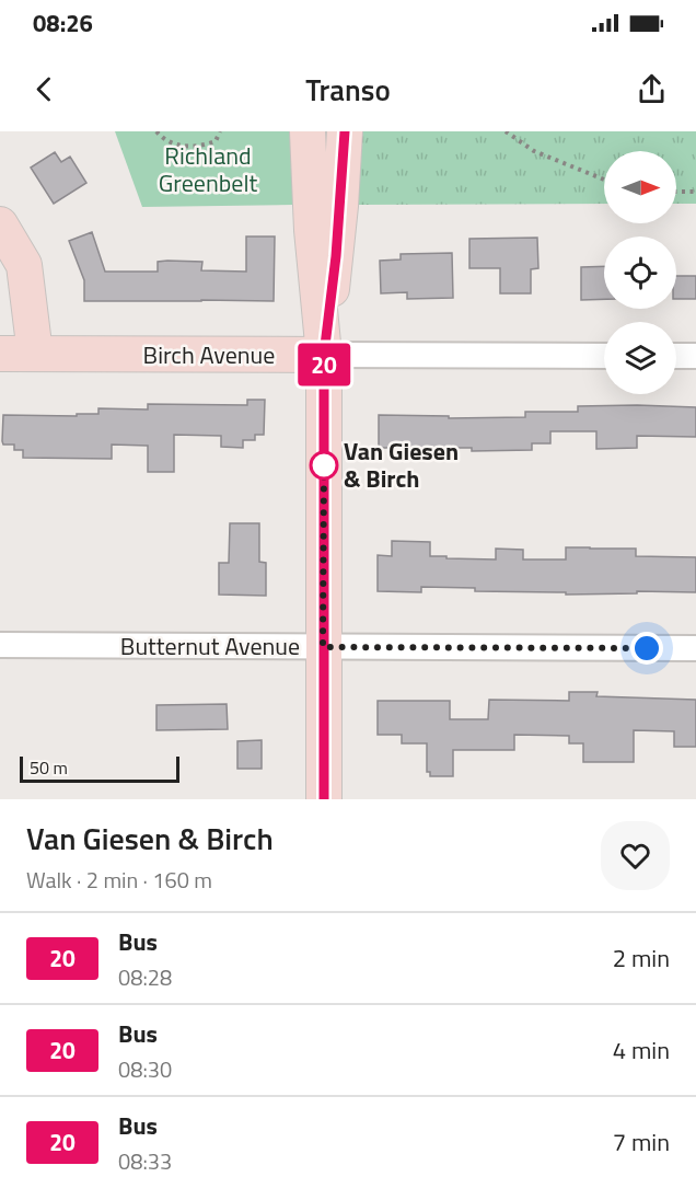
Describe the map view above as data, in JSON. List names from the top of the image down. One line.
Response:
{"streets":{"main road":["Birch Avenue"],"street":["Butternut Avenue"]},"parks":["Richland Greenbelt"],"places":["Van Giesen & Birch"],"lines":["bus line 20"],"scale_bar":"50 m","north":"right","page":{"status":"08:26","header":"Transo","on_map":"20","scale":"50 m","heading":["Van Giesen & Birch","Walk · 2 min · 160 m"],"list":[{"mark":"20","name":"Bus","note":"08:28","value":"2 min"},{"mark":"20","name":"Bus","note":"08:30","value":"4 min"},{"mark":"20","name":"Bus","note":"08:33","value":"7 min"}]}}
